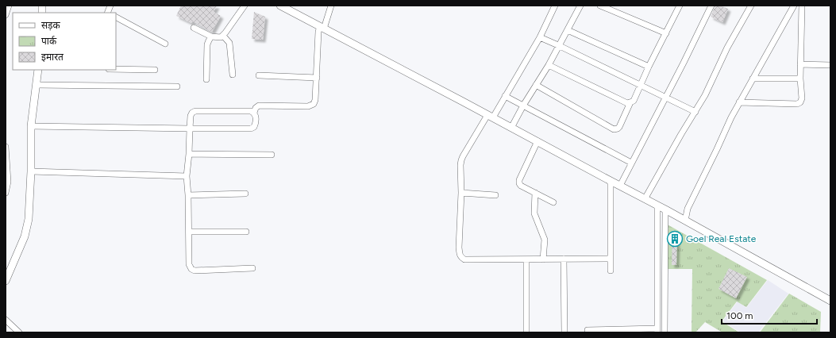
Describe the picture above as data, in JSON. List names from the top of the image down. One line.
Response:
{"places":{"building":["Goel Real Estate"]},"legend":["सड़क","पार्क","इमारत"],"scale_bar":"100 m"}
